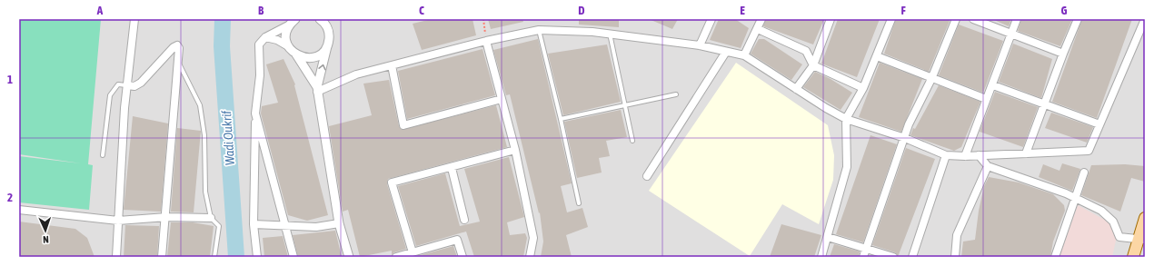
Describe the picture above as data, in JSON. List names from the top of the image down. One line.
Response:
{"water":["Wadi Oukrif"],"north":"bottom","grid":{"columns":["A","B","C","D","E","F","G"],"rows":["1","2"]}}
